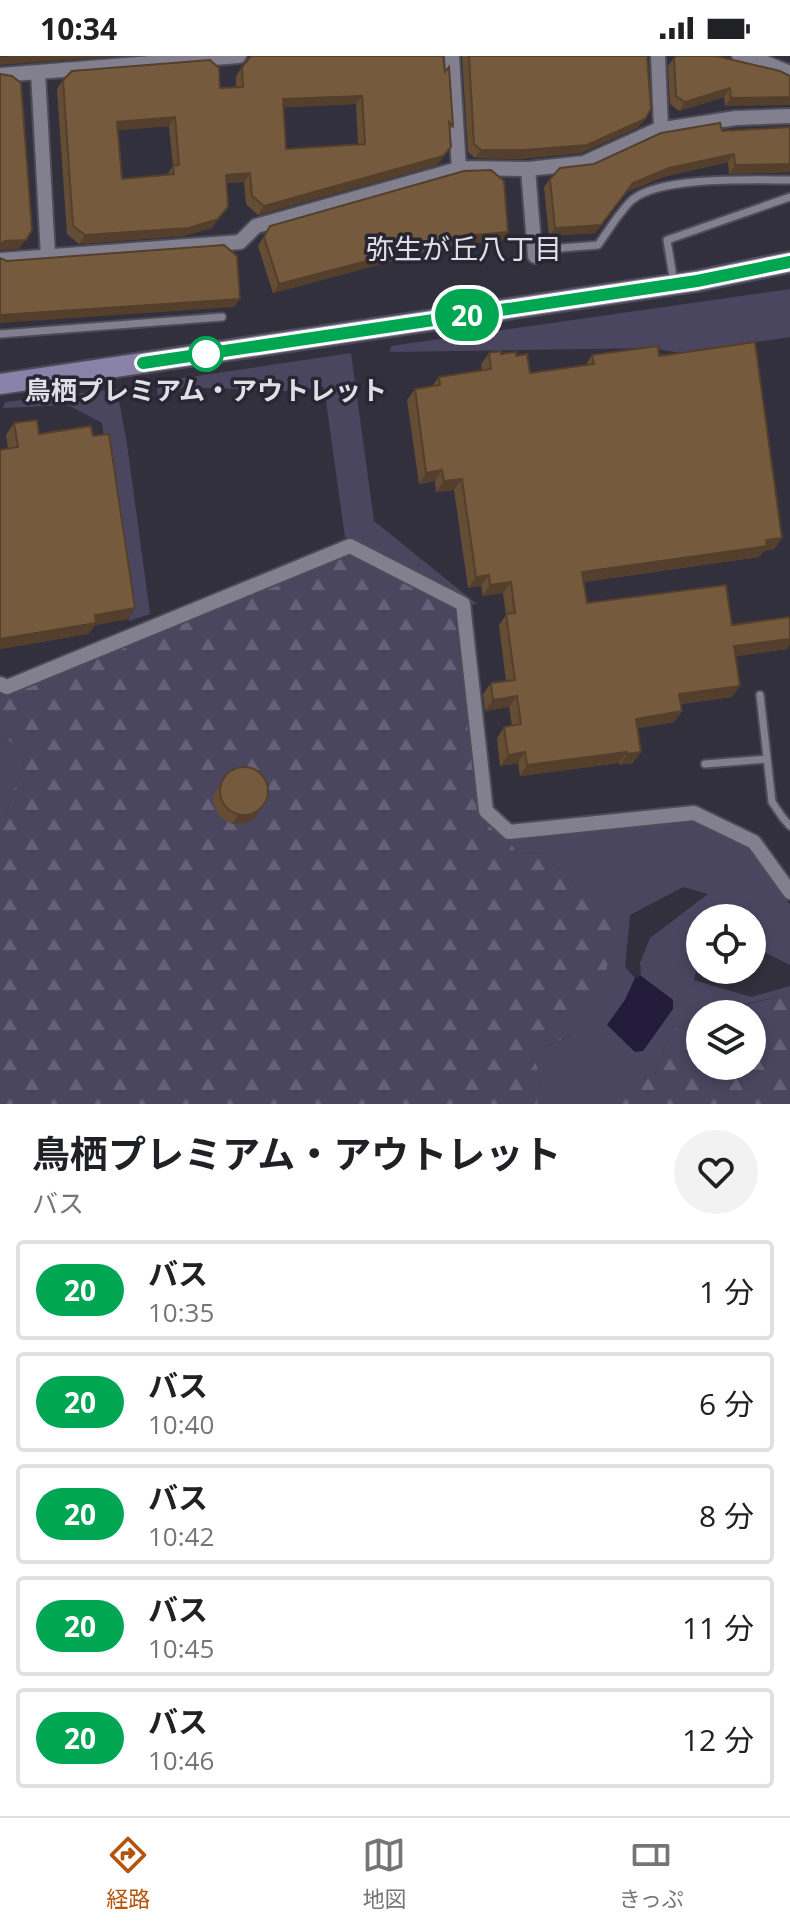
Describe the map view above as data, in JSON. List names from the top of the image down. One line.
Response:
{"districts":["弥生が丘八丁目"],"places":["鳥栖プレミアム・アウトレット"],"lines":["bus line 20"],"page":{"status":"10:34","on_map":"20","heading":["鳥栖プレミアム・アウトレット","バス"],"list":[{"mark":"20","name":"バス","note":"10:35","value":"1 分"},{"mark":"20","name":"バス","note":"10:40","value":"6 分"},{"mark":"20","name":"バス","note":"10:42","value":"8 分"},{"mark":"20","name":"バス","note":"10:45","value":"11 分"},{"mark":"20","name":"バス","note":"10:46","value":"12 分"}],"tabs":["経路","地図","きっぷ"]}}
